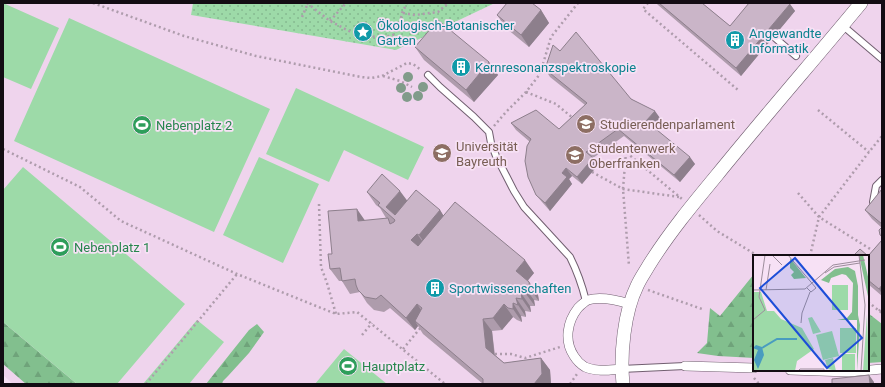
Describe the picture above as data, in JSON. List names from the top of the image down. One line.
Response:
{"places":{"place":["Ökologisch-Botanischer Garten"],"building":["Angewandte Informatik","Kernresonanzspektroskopie","Sportwissenschaften"],"school or university":["Studierendenparlament","Universität Bayreuth","Studentenwerk Oberfranken"],"sports":["Nebenplatz 2","Nebenplatz 1","Hauptplatz"]}}
